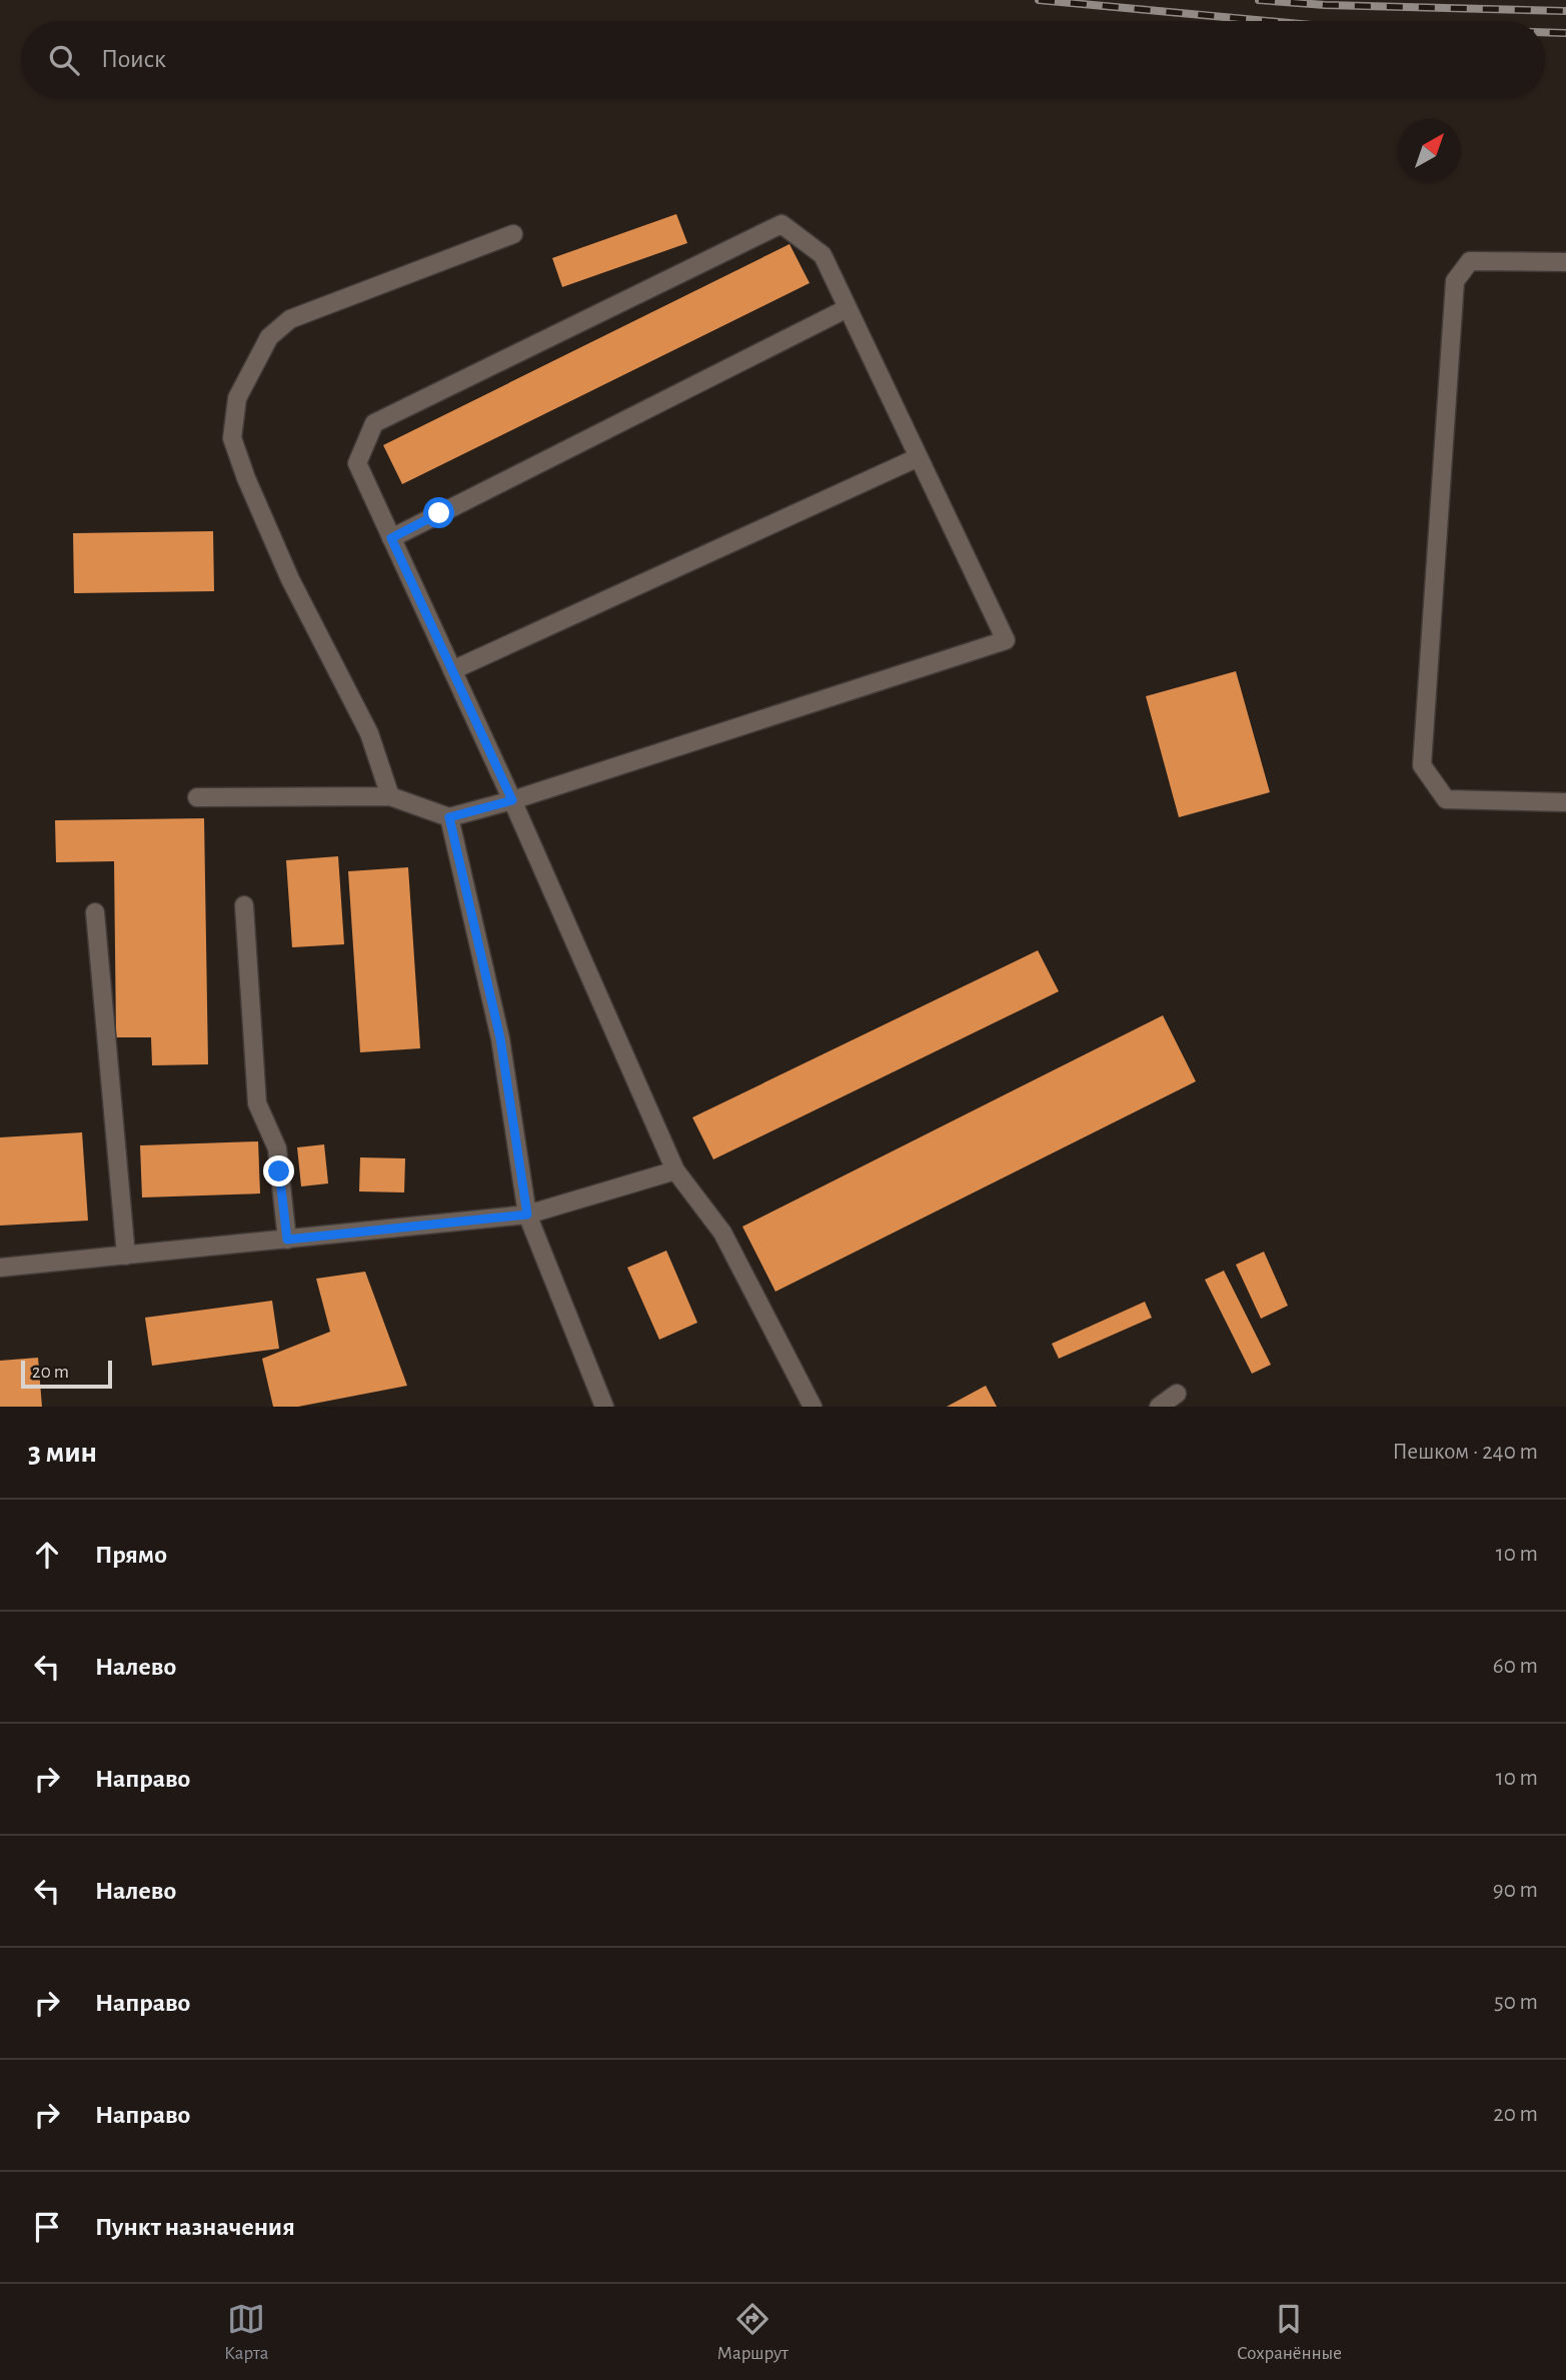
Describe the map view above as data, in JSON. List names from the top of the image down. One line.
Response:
{"scale_bar":"20 m","north":"top right","page":{"search":"Поиск","scale":"20 m","heading":["3 мин","Пешком · 240 m"],"list":[["Прямо","10 m"],["Налево","60 m"],["Направо","10 m"],["Налево","90 m"],["Направо","50 m"],["Направо","20 m"],"Пункт назначения"],"nav":["Карта","Маршрут","Сохранённые"]}}
